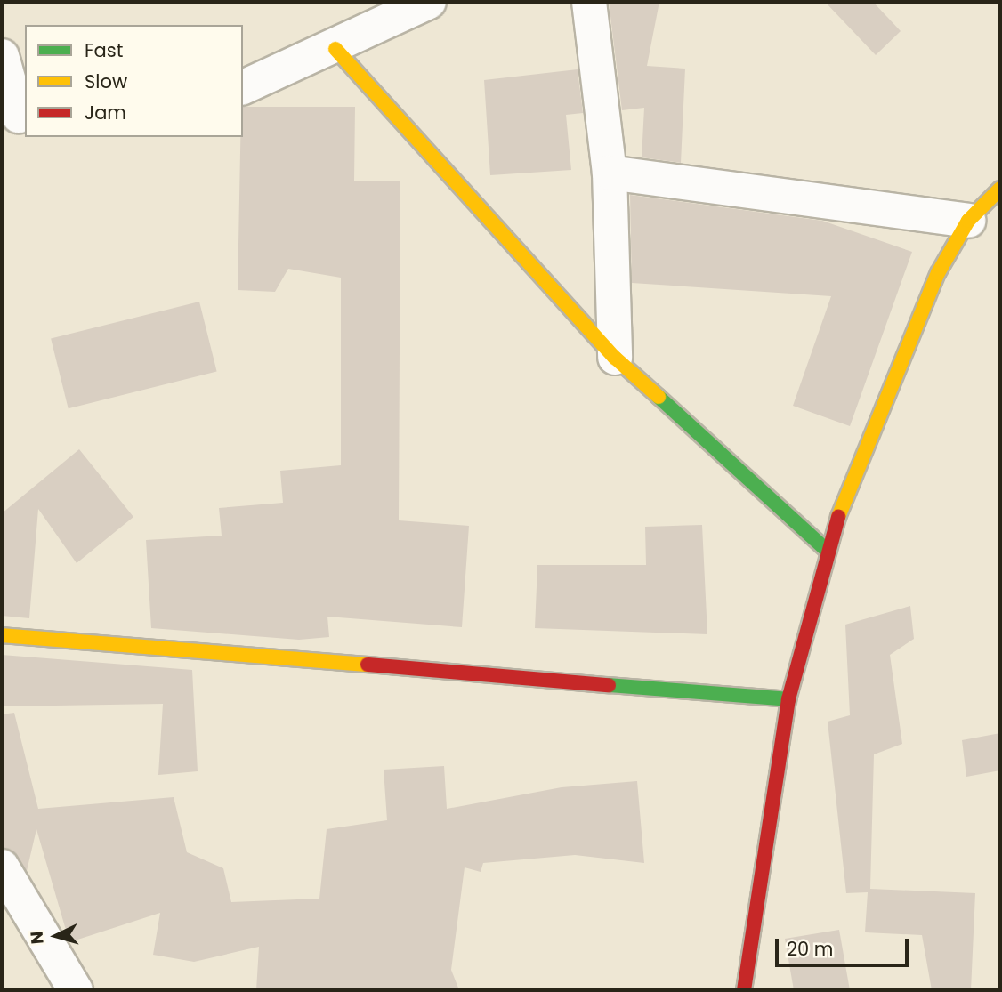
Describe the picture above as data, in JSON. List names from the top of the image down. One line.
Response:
{"legend":["Fast","Slow","Jam"],"scale_bar":"20 m","north":"left"}
